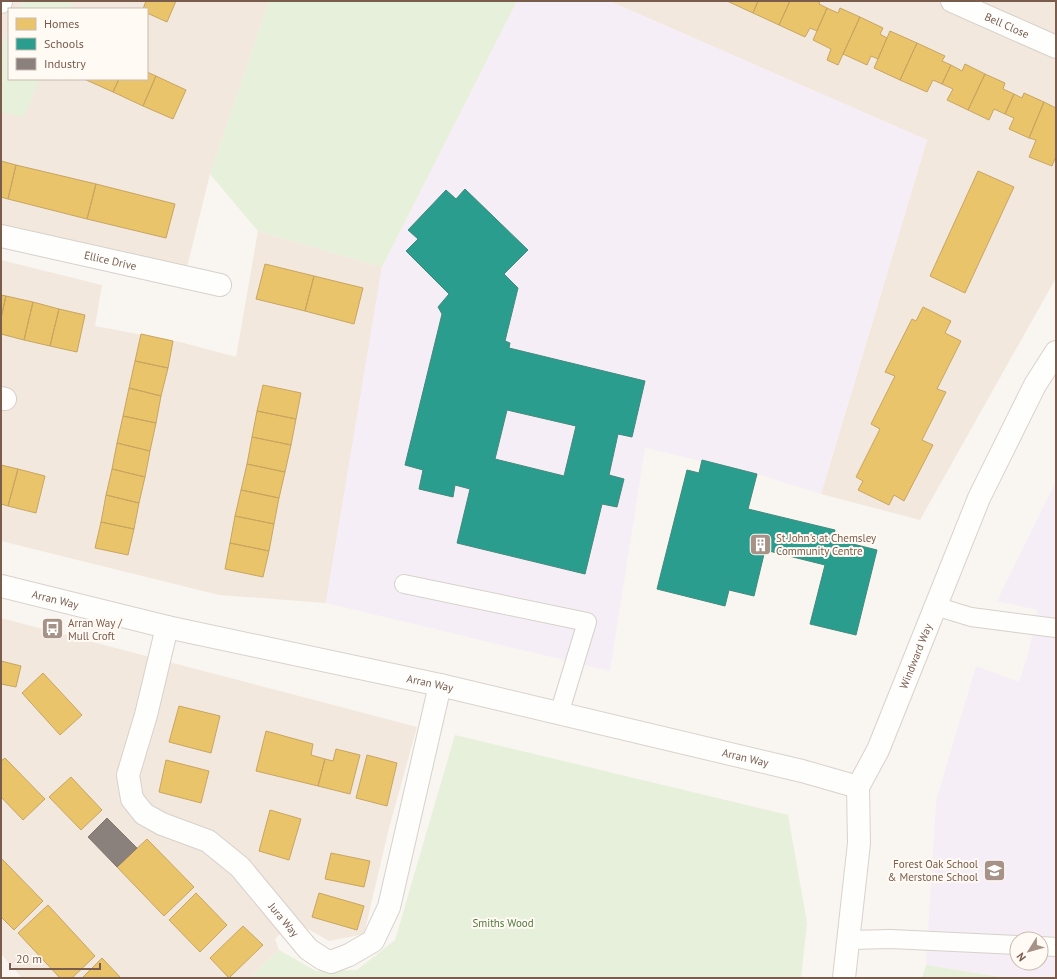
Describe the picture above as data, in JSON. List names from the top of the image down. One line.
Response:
{"streets":{"street":["Bell Close","Ellice Drive","Arran Way","Windward Way","Jura Way"]},"crossings":[["Arran Way","Windward Way"],["Arran Way","Jura Way"]],"parks":["Smiths Wood"],"places":{"building":["St John's at Chemsley Community Centre"],"bus stop":["Arran Way / Mull Croft"],"school or university":["Forest Oak School & Merstone School"]},"legend":["Homes","Schools","Industry"],"scale_bar":"20 m","north":"bottom left"}
